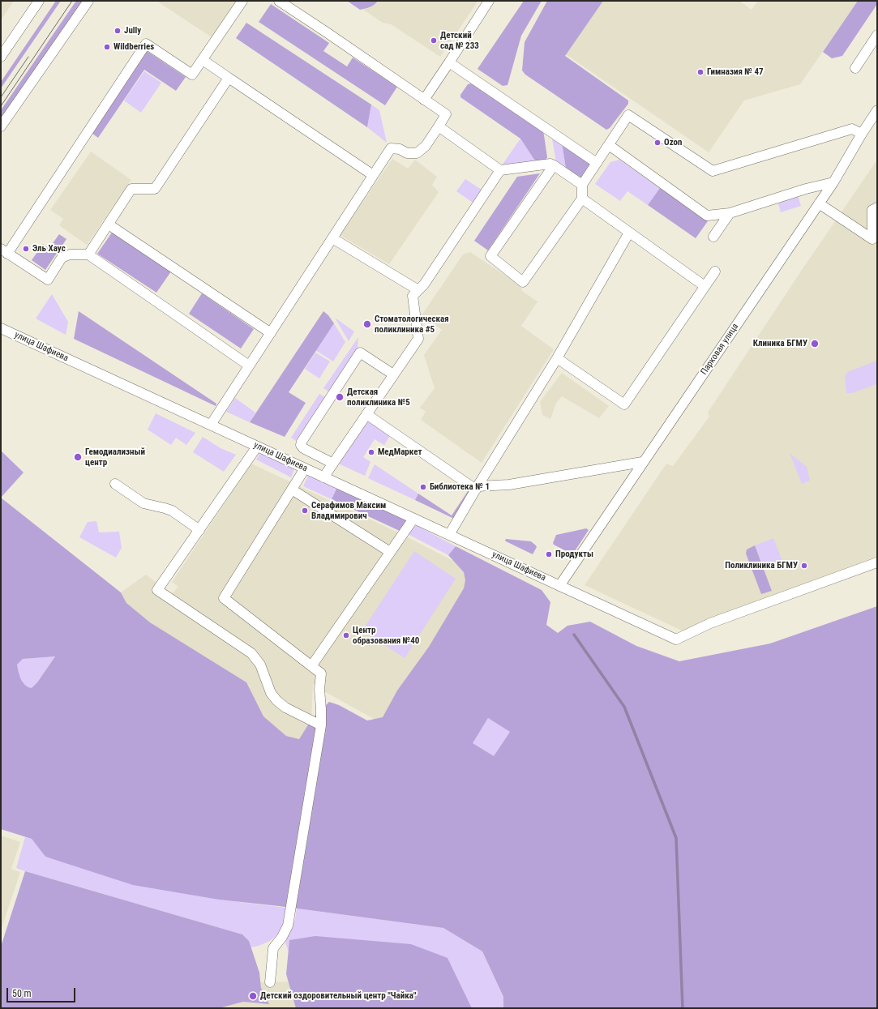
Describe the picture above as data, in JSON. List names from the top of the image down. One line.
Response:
{"streets":{"street":["улица Шафиева","Парковая улица"]},"crossings":[["улица Шафиева","Парковая улица"]],"places":["Jully","Детский сад № 233","Wildberries","Гимназия № 47","Ozon","Эль Хаус","Стоматологическая поликлиника #5","Клиника БГМУ","Детская поликлиника №5","МедМаркет","Гемодиализный центр","Библиотека № 1","Серафимов Максим Владимирович","Продукты","Поликлиника БГМУ","Центр образования №40","Детский оздоровительный центр \"Чайка\""],"scale_bar":"50 m"}
